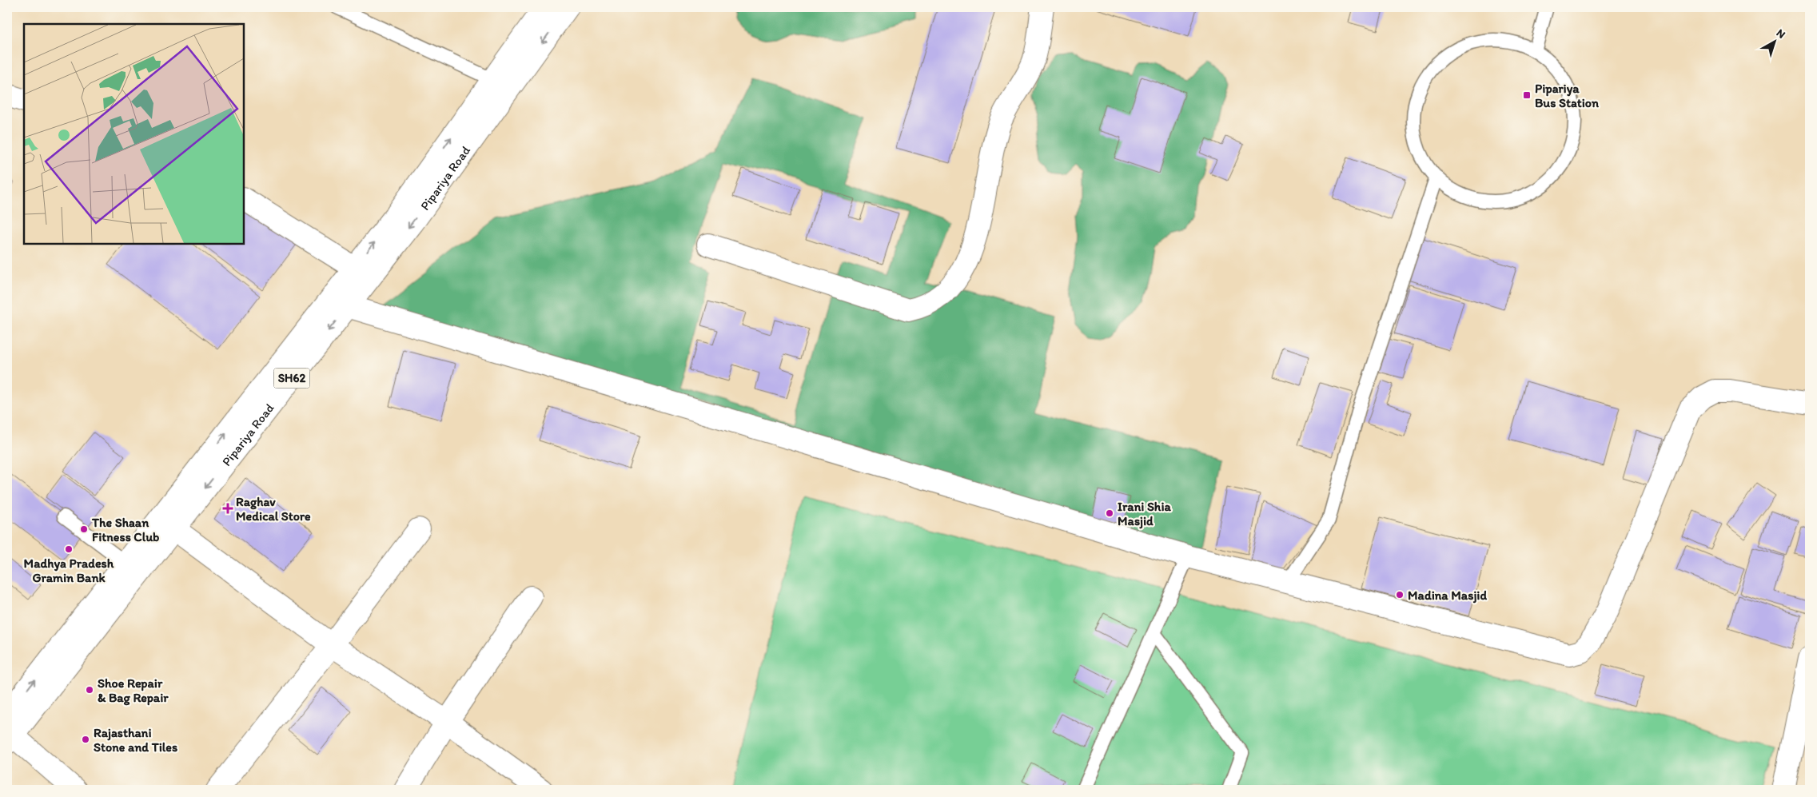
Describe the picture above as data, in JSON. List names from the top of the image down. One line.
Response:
{"streets":{"street":["Pipariya Road","SH62"]},"places":{"transit":["Pipariya Bus Station"],"health":["Raghav Medical Store"],"other":["Irani Shia Masjid","The Shaan Fitness Club","Madhya Pradesh Gramin Bank","Madina Masjid","Shoe Repair & Bag Repair","Rajasthani Stone and Tiles"]},"north":"top right"}
